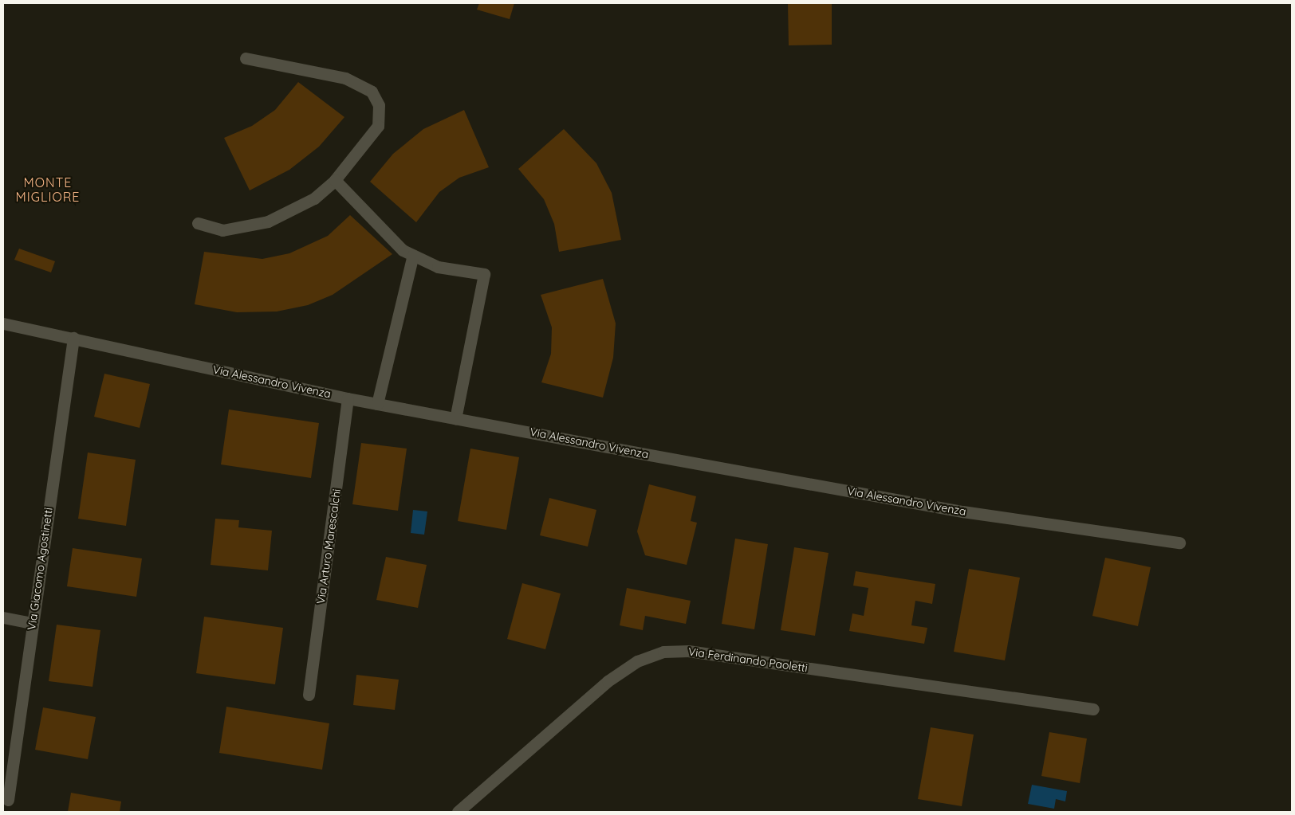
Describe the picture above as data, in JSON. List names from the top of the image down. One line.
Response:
{"streets":{"street":["Via Alessandro Vivenza","Via Arturo Marescalchi","Via Giacomo Agostinetti","Via Ferdinando Paoletti"]},"crossings":[["Via Alessandro Vivenza","Via Arturo Marescalchi"],["Via Alessandro Vivenza","Via Giacomo Agostinetti"]],"districts":["MONTE MIGLIORE"]}
